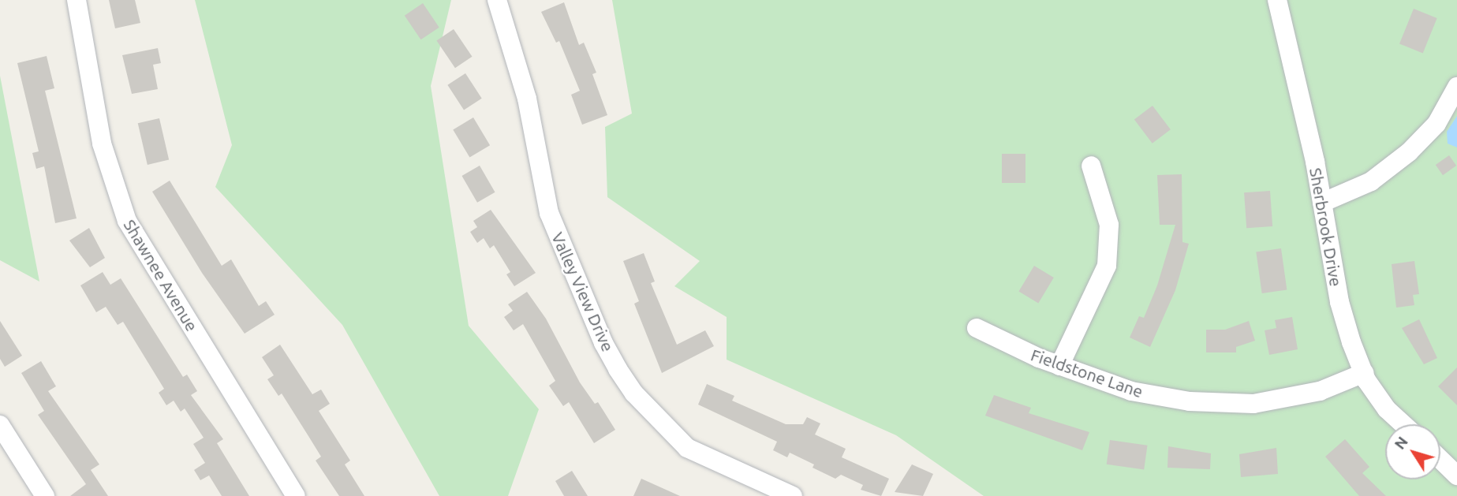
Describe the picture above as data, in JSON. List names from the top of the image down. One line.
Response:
{"streets":{"street":["Sherbrook Drive","Shawnee Avenue","Valley View Drive","Fieldstone Lane"]},"crossings":[["Sherbrook Drive","Fieldstone Lane"]],"north":"top left"}
